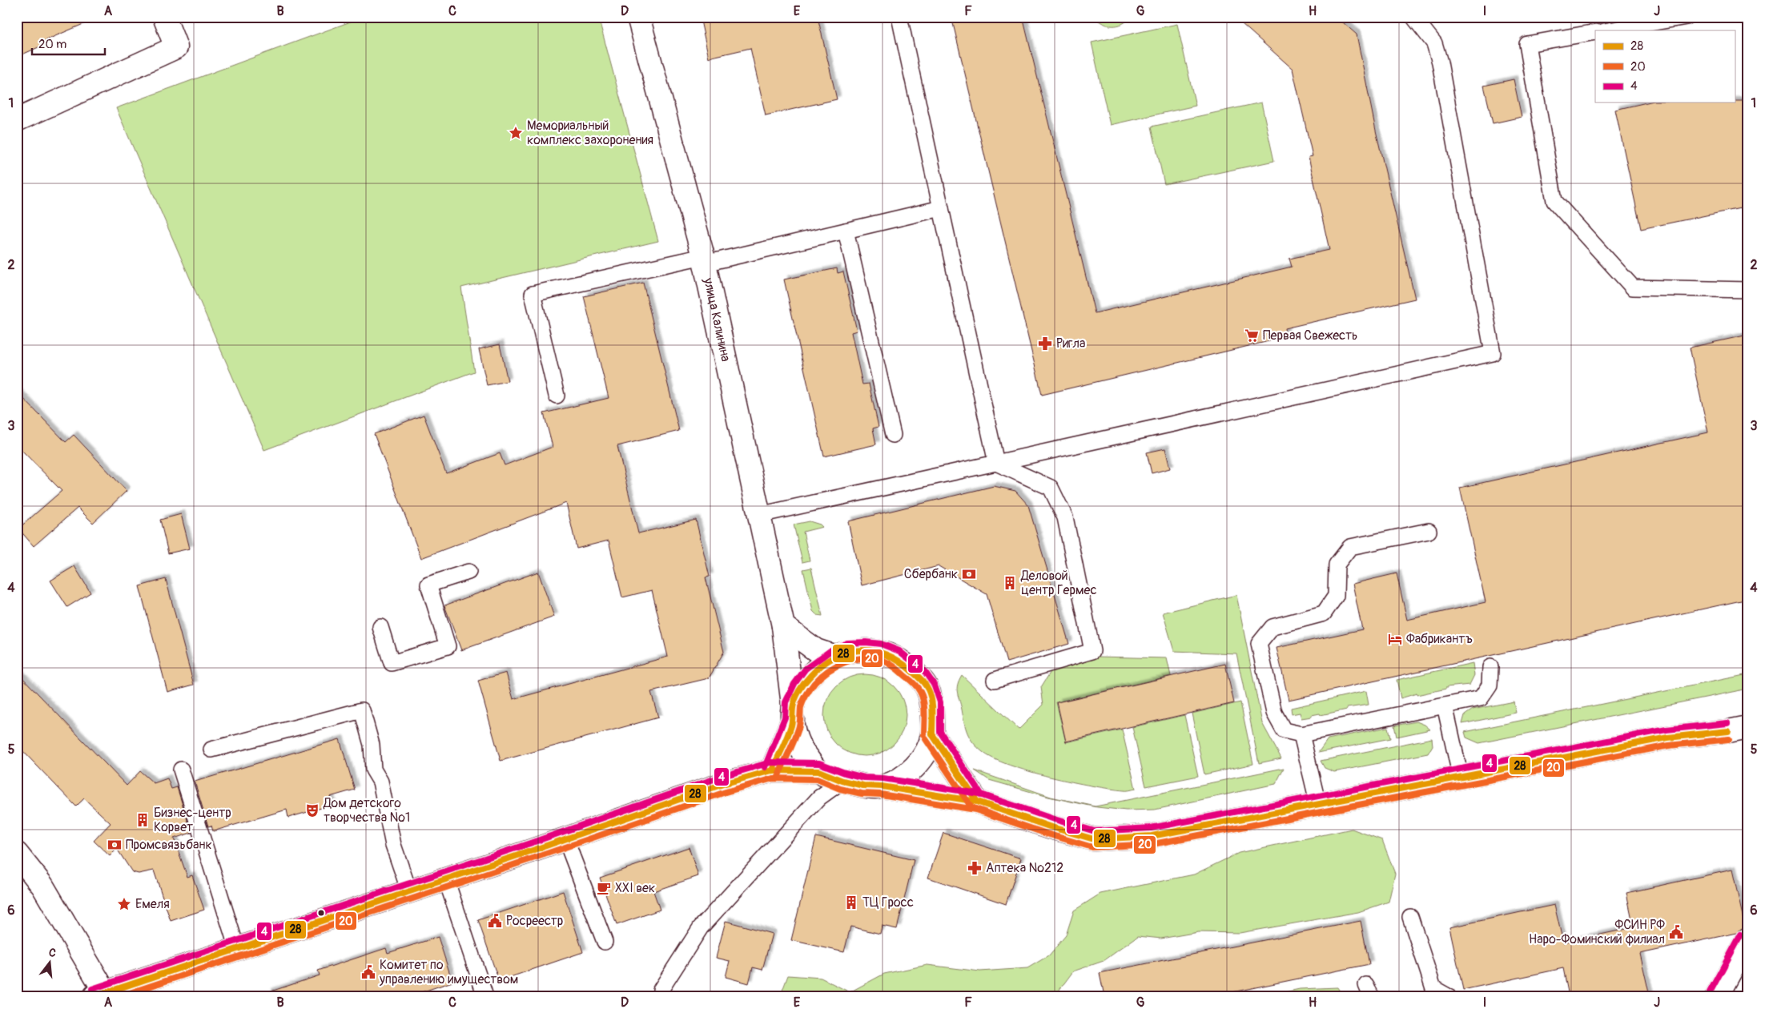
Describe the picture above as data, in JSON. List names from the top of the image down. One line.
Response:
{"streets":{"main road":["улица Калинина"]},"places":{"place":["Мемориальный комплекс захоронения","Емеля"],"supermarket":["Первая Свежесть"],"pharmacy":["Ригла","Аптека №212"],"bank":["Сбербанк","Промсвязьбанк"],"building":["Деловой центр Гермес","Бизнес-центр Корвет","ТЦ Гросс"],"hotel":["Фабрикантъ"],"theatre":["Дом детского творчества №1"],"cafe":["XXI век"],"public building":["Росреестр","ФСИН РФ Наро-Фоминский филиал","Комитет по управлению имуществом"]},"lines":["transit line 4","transit line 28","transit line 20"],"legend":["28","20","4"],"scale_bar":"20 m","north":"top","grid":{"columns":["A","B","C","D","E","F","G","H","I","J"],"rows":["1","2","3","4","5","6"]}}
